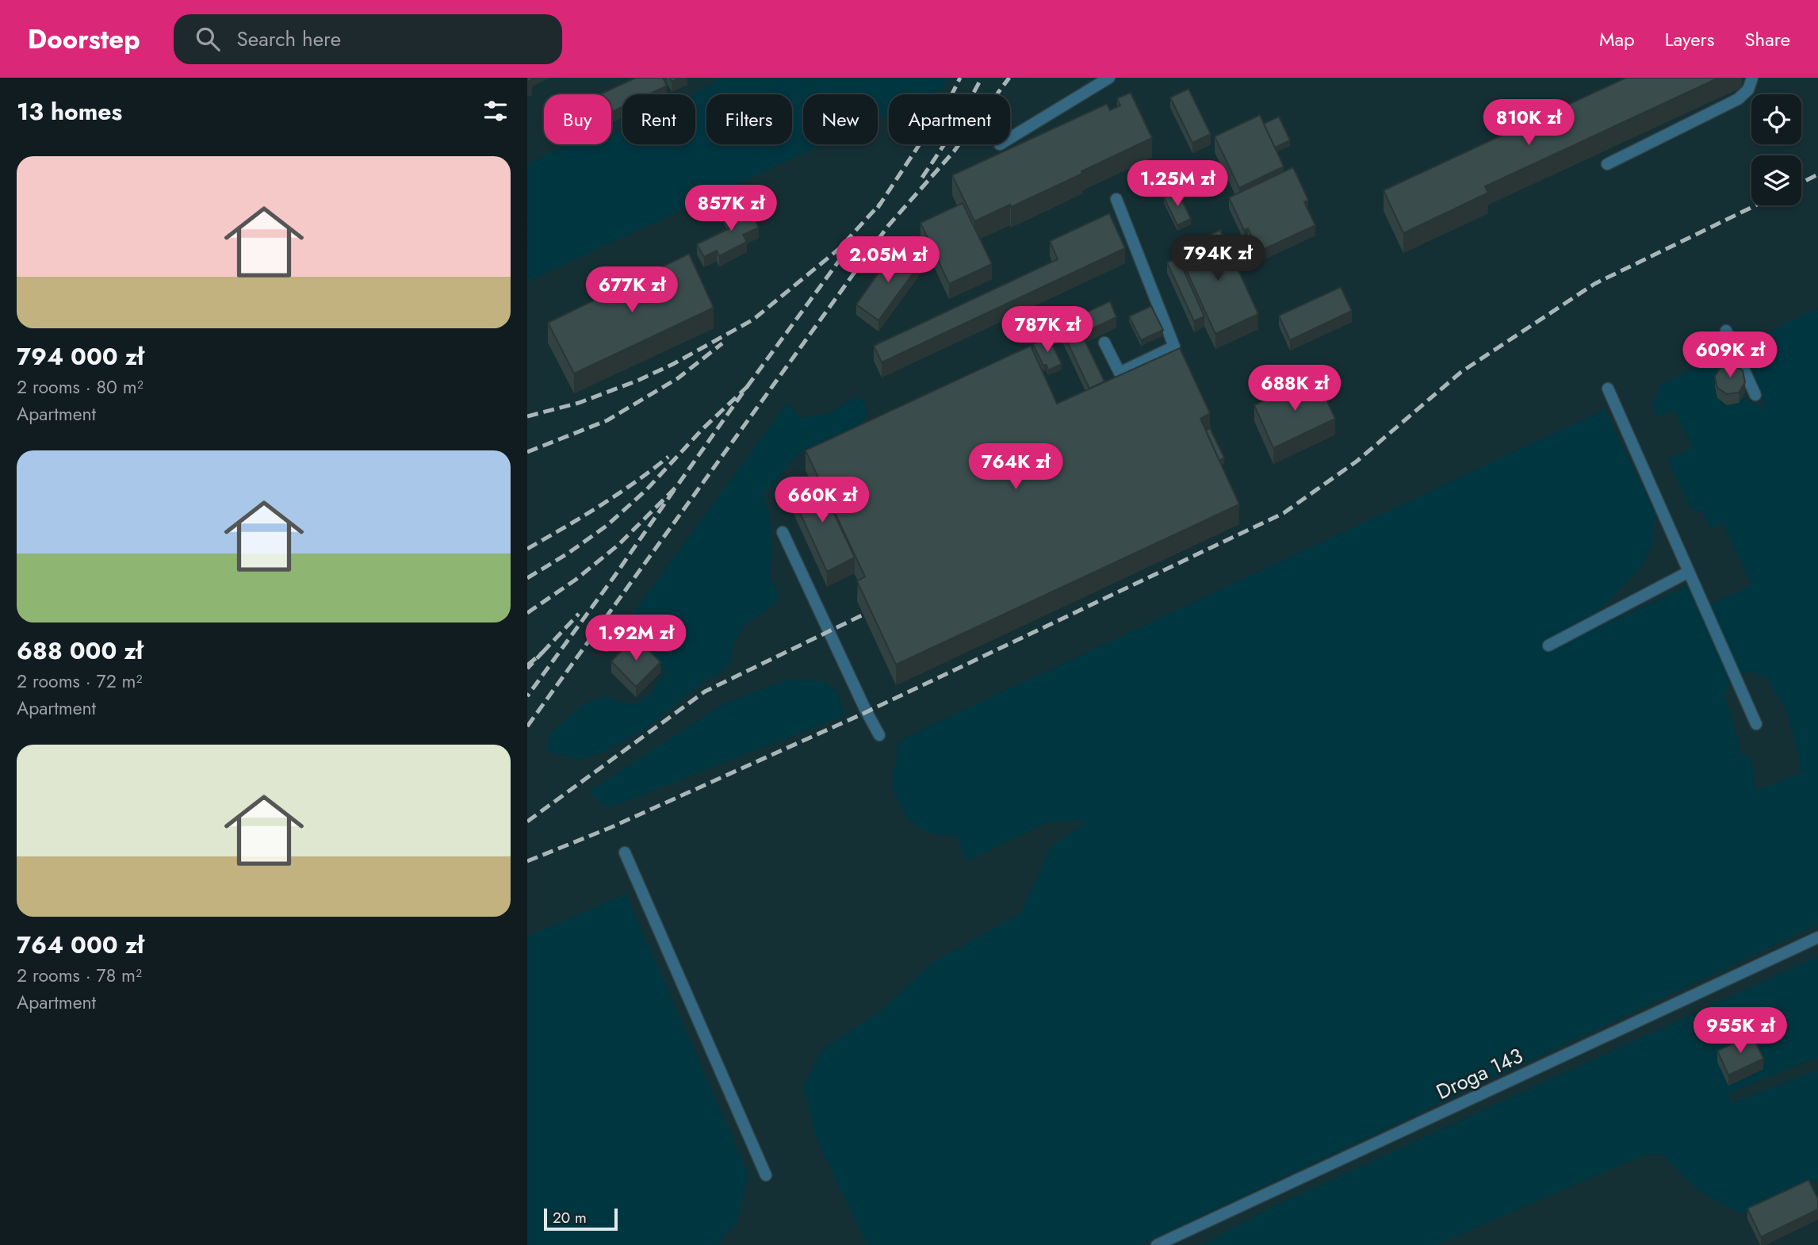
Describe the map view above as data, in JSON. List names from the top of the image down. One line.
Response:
{"streets":{"lane":["Droga 143"]},"scale_bar":"20 m","page":{"header":"Doorstep","search":"Search here","nav":["Map","Layers","Share"],"heading":"13 homes","chip":["Buy","Rent","Filters","New","Apartment"],"price":["810K zł","1.25M zł","857K zł","794K zł","2.05M zł","677K zł","787K zł","609K zł","688K zł","764K zł","660K zł","1.92M zł","955K zł"],"list":[{"name":"794 000 zł","note":"2 rooms · 80 m² · Apartment"},{"name":"688 000 zł","note":"2 rooms · 72 m² · Apartment"},{"name":"764 000 zł","note":"2 rooms · 78 m² · Apartment"}],"scale":"20 m"}}
